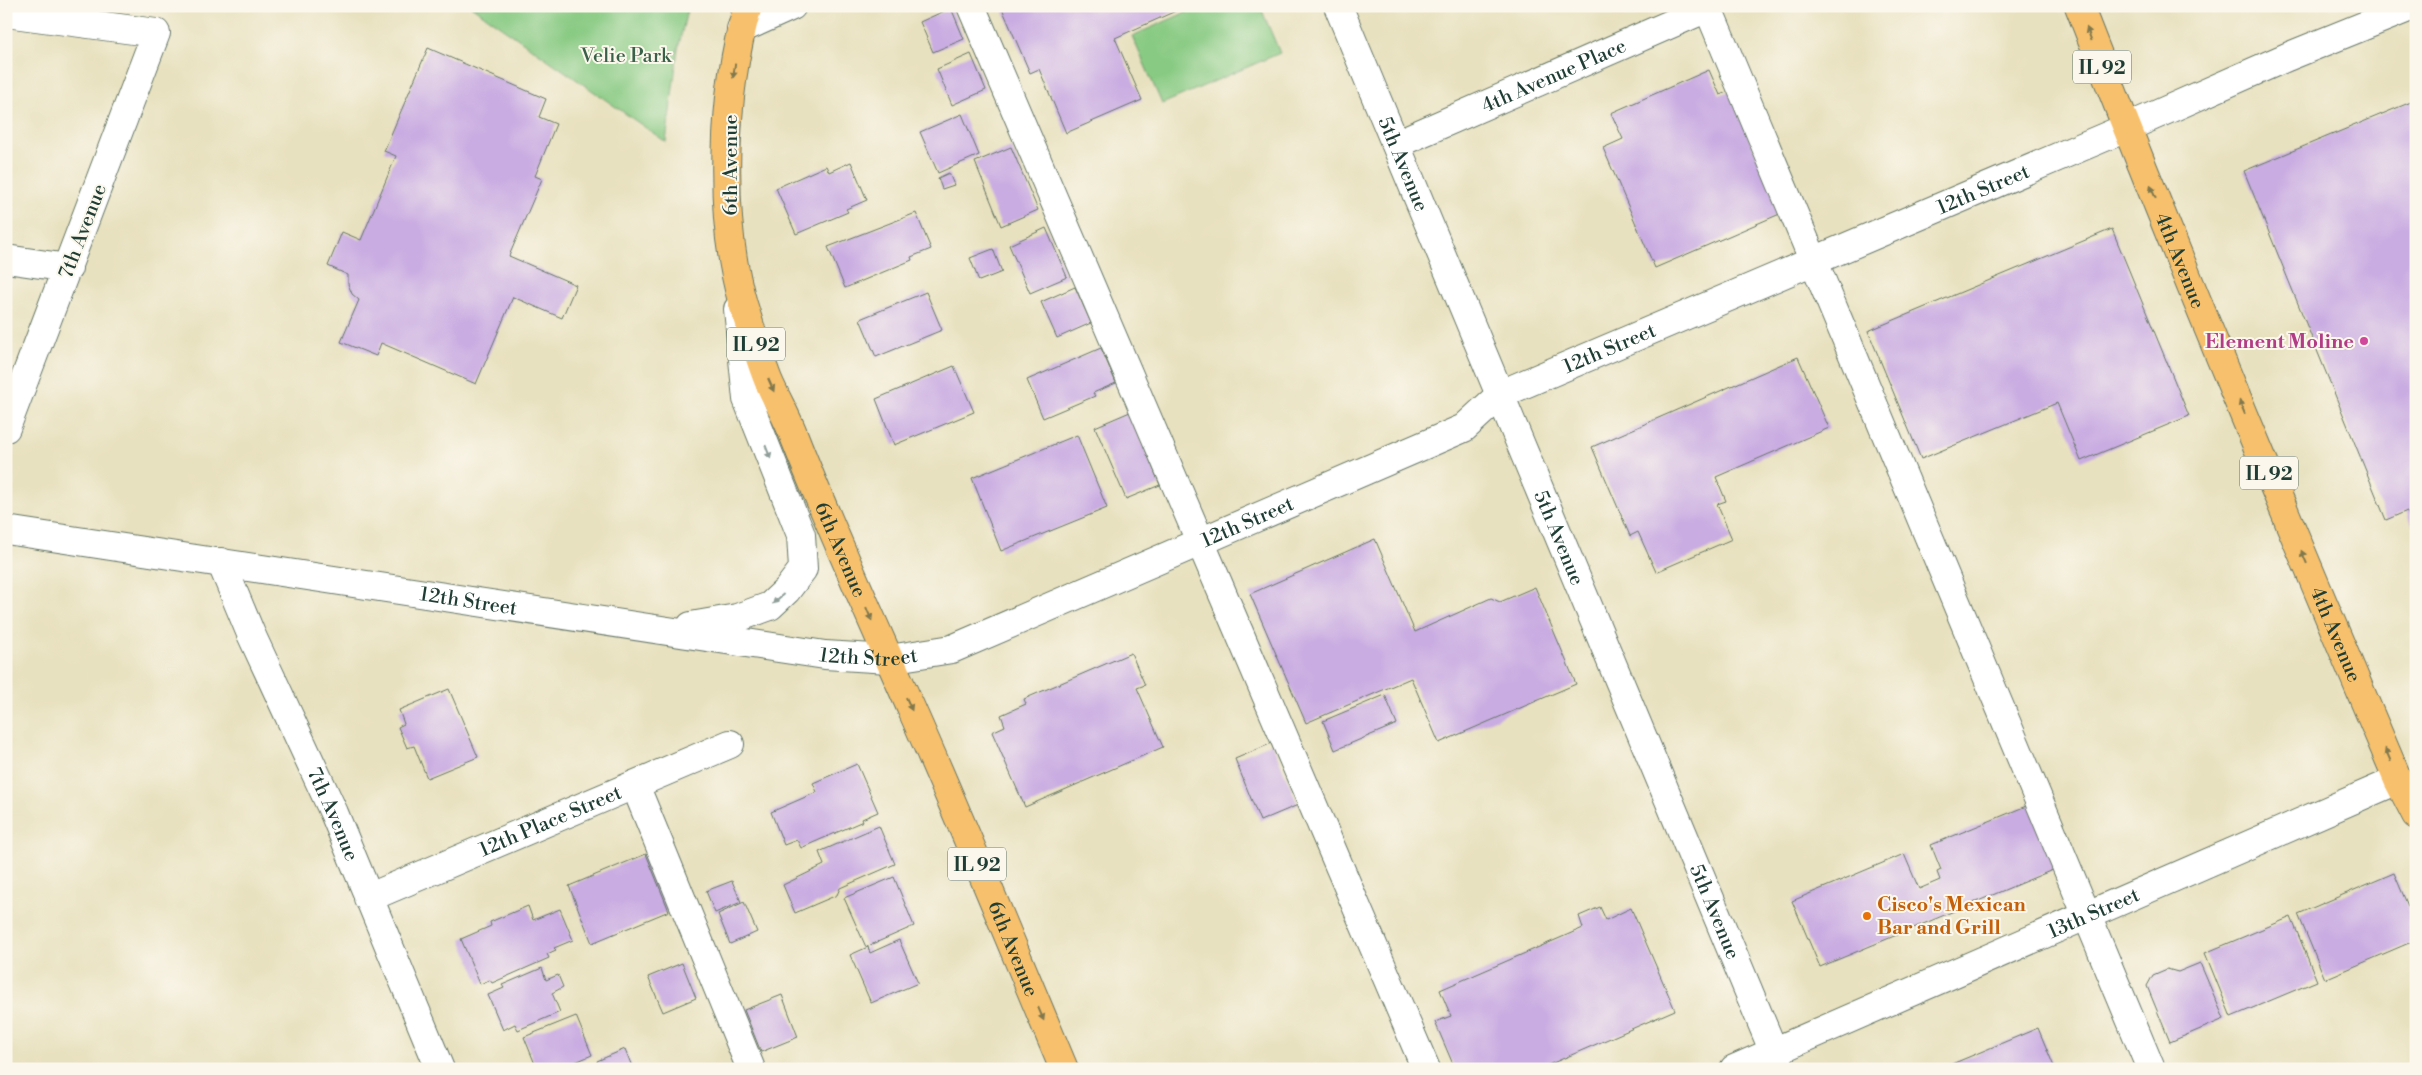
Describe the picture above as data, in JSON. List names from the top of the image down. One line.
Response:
{"streets":{"main road":["IL 92","6th Avenue","4th Avenue"],"street":["4th Avenue Place","5th Avenue","12th Street","7th Avenue","12th Place Street","13th Street"]},"crossings":[["4th Avenue Place","5th Avenue"],["5th Avenue","12th Street"],["5th Avenue","13th Street"],["6th Avenue","12th Street"],["12th Street","7th Avenue"],["12th Street","4th Avenue"],["7th Avenue","12th Place Street"],["4th Avenue","13th Street"]],"one_way":["6th Avenue","4th Avenue"],"parks":["Velie Park"],"places":["Element Moline","Cisco's Mexican Bar and Grill"]}
